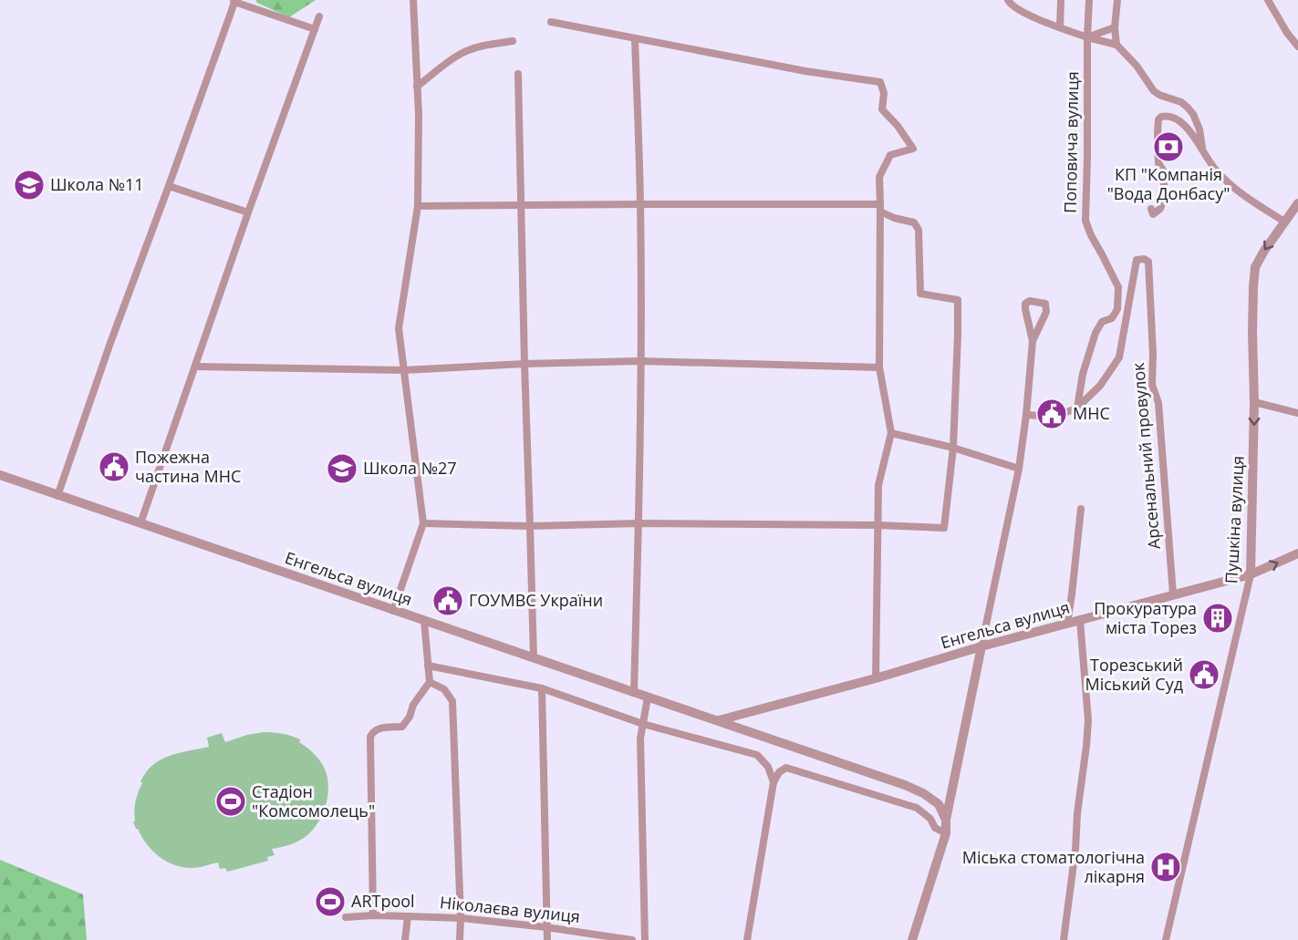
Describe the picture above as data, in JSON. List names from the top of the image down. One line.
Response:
{"streets":{"street":["Поповича вулиця","Арсенальний провулок","Пушкіна вулиця","Енгельса вулиця","Ніколаєва вулиця"]},"crossings":[["Поповича вулиця","Арсенальний провулок"],["Арсенальний провулок","Енгельса вулиця"],["Пушкіна вулиця","Енгельса вулиця"]],"one_way":["Пушкіна вулиця"],"places":{"bank":["КП \"Компанія \"Вода Донбасу\""],"school or university":["Школа №11","Школа №27"],"public building":["МНС","Пожежна частина МНС","ГОУМВС України","Торезський Міський Суд"],"building":["Прокуратура міста Торез"],"sports":["Стадіон \"Комсомолець\"","ARTpool"],"hospital":["Міська стоматологічна лікарня"]}}
